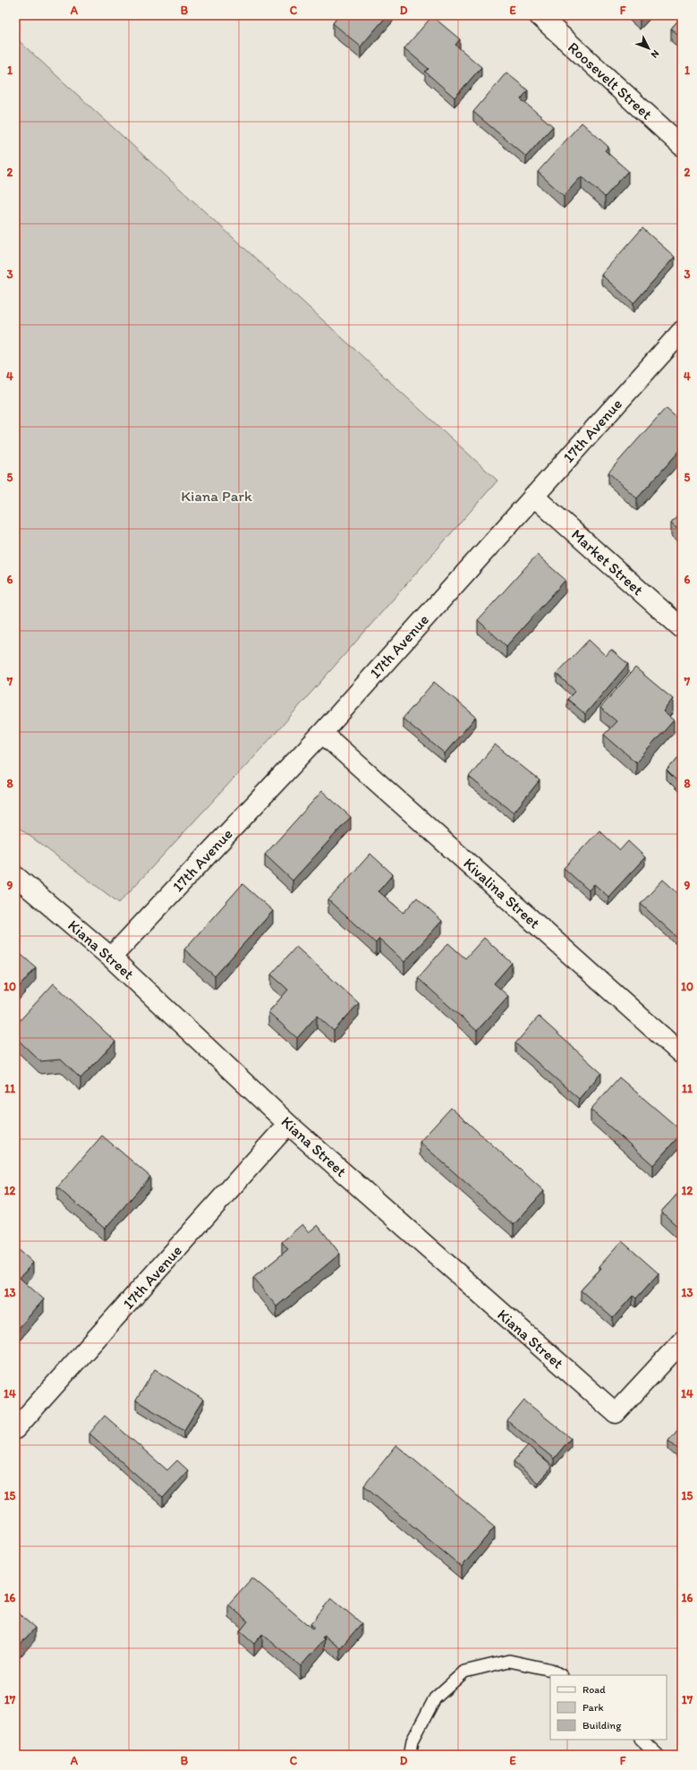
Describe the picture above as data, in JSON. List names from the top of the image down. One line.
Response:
{"streets":{"street":["Roosevelt Street","17th Avenue","Market Street","Kivalina Street","Kiana Street"]},"crossings":[["17th Avenue","Market Street"],["17th Avenue","Kivalina Street"],["17th Avenue","Kiana Street"]],"parks":["Kiana Park"],"legend":["Road","Park","Building"],"north":"bottom right","grid":{"columns":["A","B","C","D","E","F"],"rows":["1","2","3","4","5","6","7","8","9","10","11","12","13","14","15","16","17"]}}
